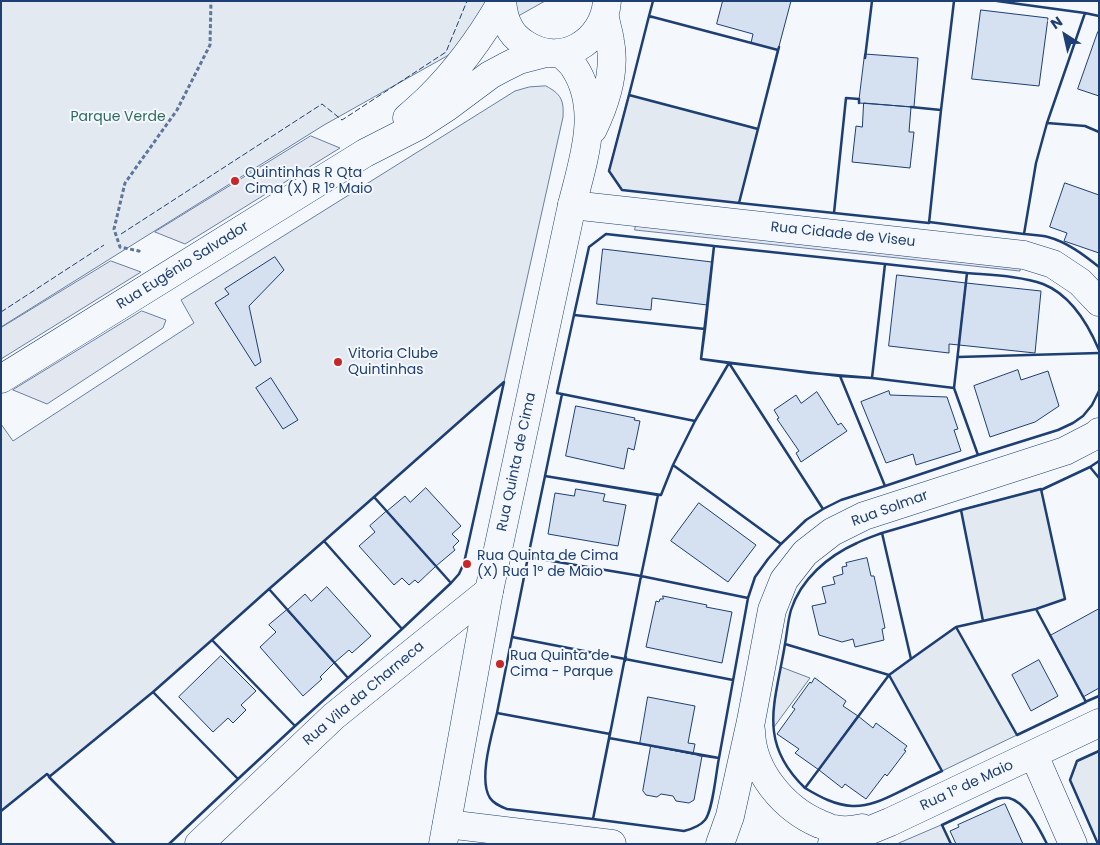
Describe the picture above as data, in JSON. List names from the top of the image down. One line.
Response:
{"streets":{"street":["Rua Cidade de Viseu","Rua Eugénio Salvador","Rua Quinta de Cima","Rua Solmar","Rua Vila da Charneca","Rua 1º de Maio"]},"crossings":[["Rua Cidade de Viseu","Rua Quinta de Cima"],["Rua Eugénio Salvador","Rua Quinta de Cima"],["Rua Quinta de Cima","Rua Vila da Charneca"]],"parks":["Parque Verde"],"places":["Quintinhas R Qta Cima (X) R 1º Maio","Vitoria Clube Quintinhas","Rua Quinta de Cima (X) Rua 1º de Maio","Rua Quinta de Cima - Parque"],"north":"top left"}
